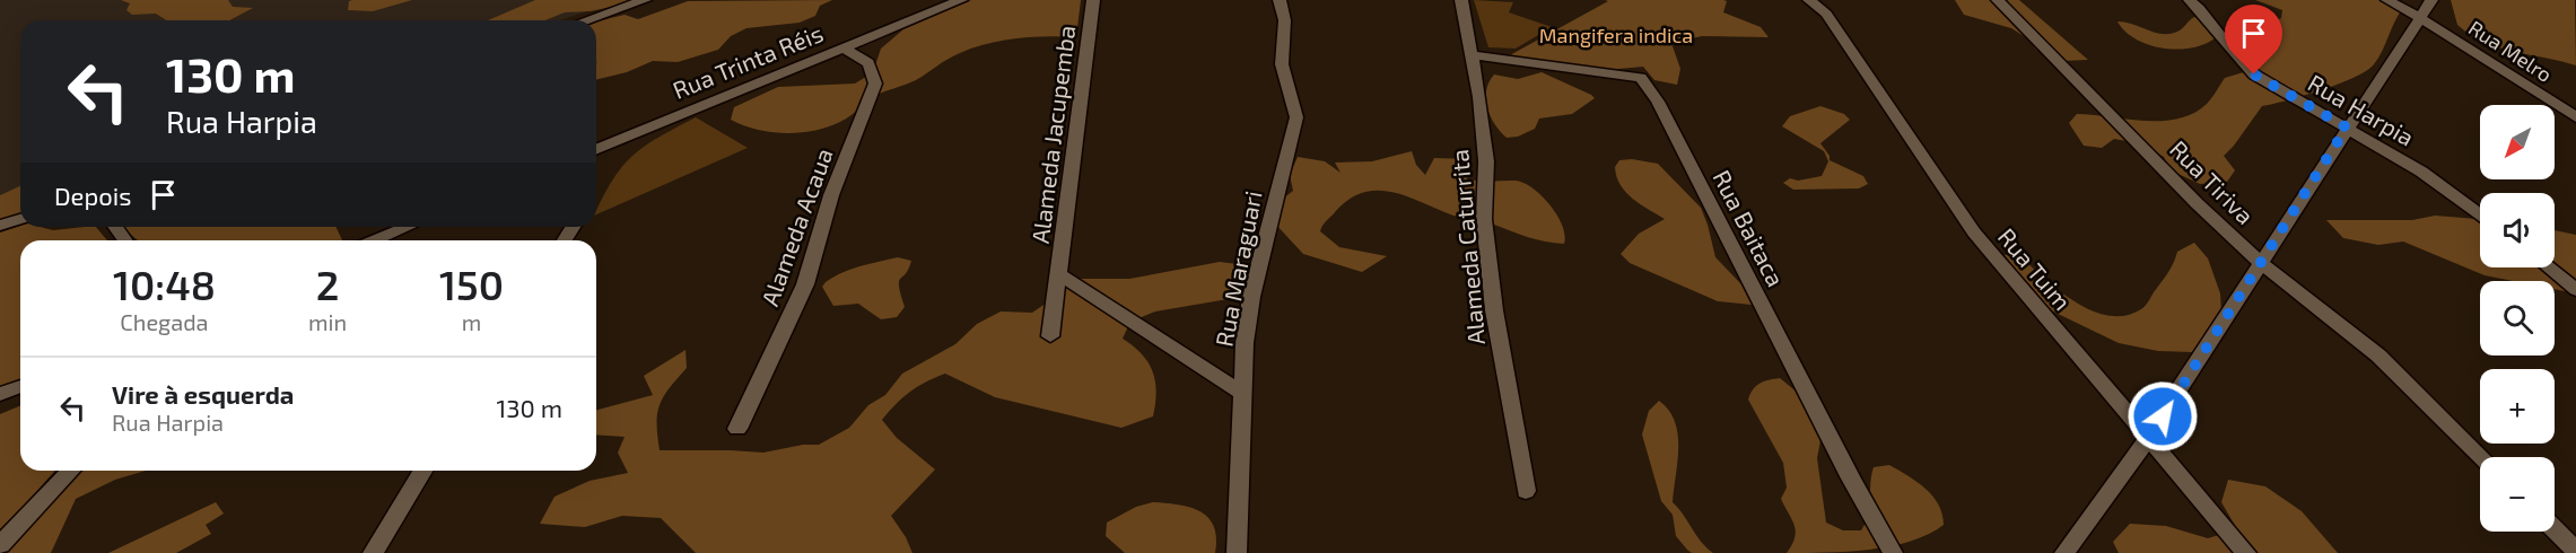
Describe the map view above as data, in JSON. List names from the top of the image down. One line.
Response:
{"streets":{"street":["Rua Melro","Rua Trinta Réis","Rua Harpia","Alameda Jacupemba","Rua Tiriva","Alameda Acaua","Rua Baitaca","Alameda Caturrita","Rua Maraguari","Rua Tuim"]},"crossings":[["Rua Trinta Réis","Alameda Acaua"],["Alameda Jacupemba","Rua Maraguari"],["Rua Baitaca","Alameda Caturrita"]],"parks":["Mangifera indica"],"north":"bottom left","page":{"turn":["130 m","Rua Harpia"],"map_buttons":["+","−"],"then":"Depois","eta":["10:48","Chegada","2","min","150","m"],"list":[{"name":"Vire à esquerda","note":"Rua Harpia","value":"130 m"}]}}
